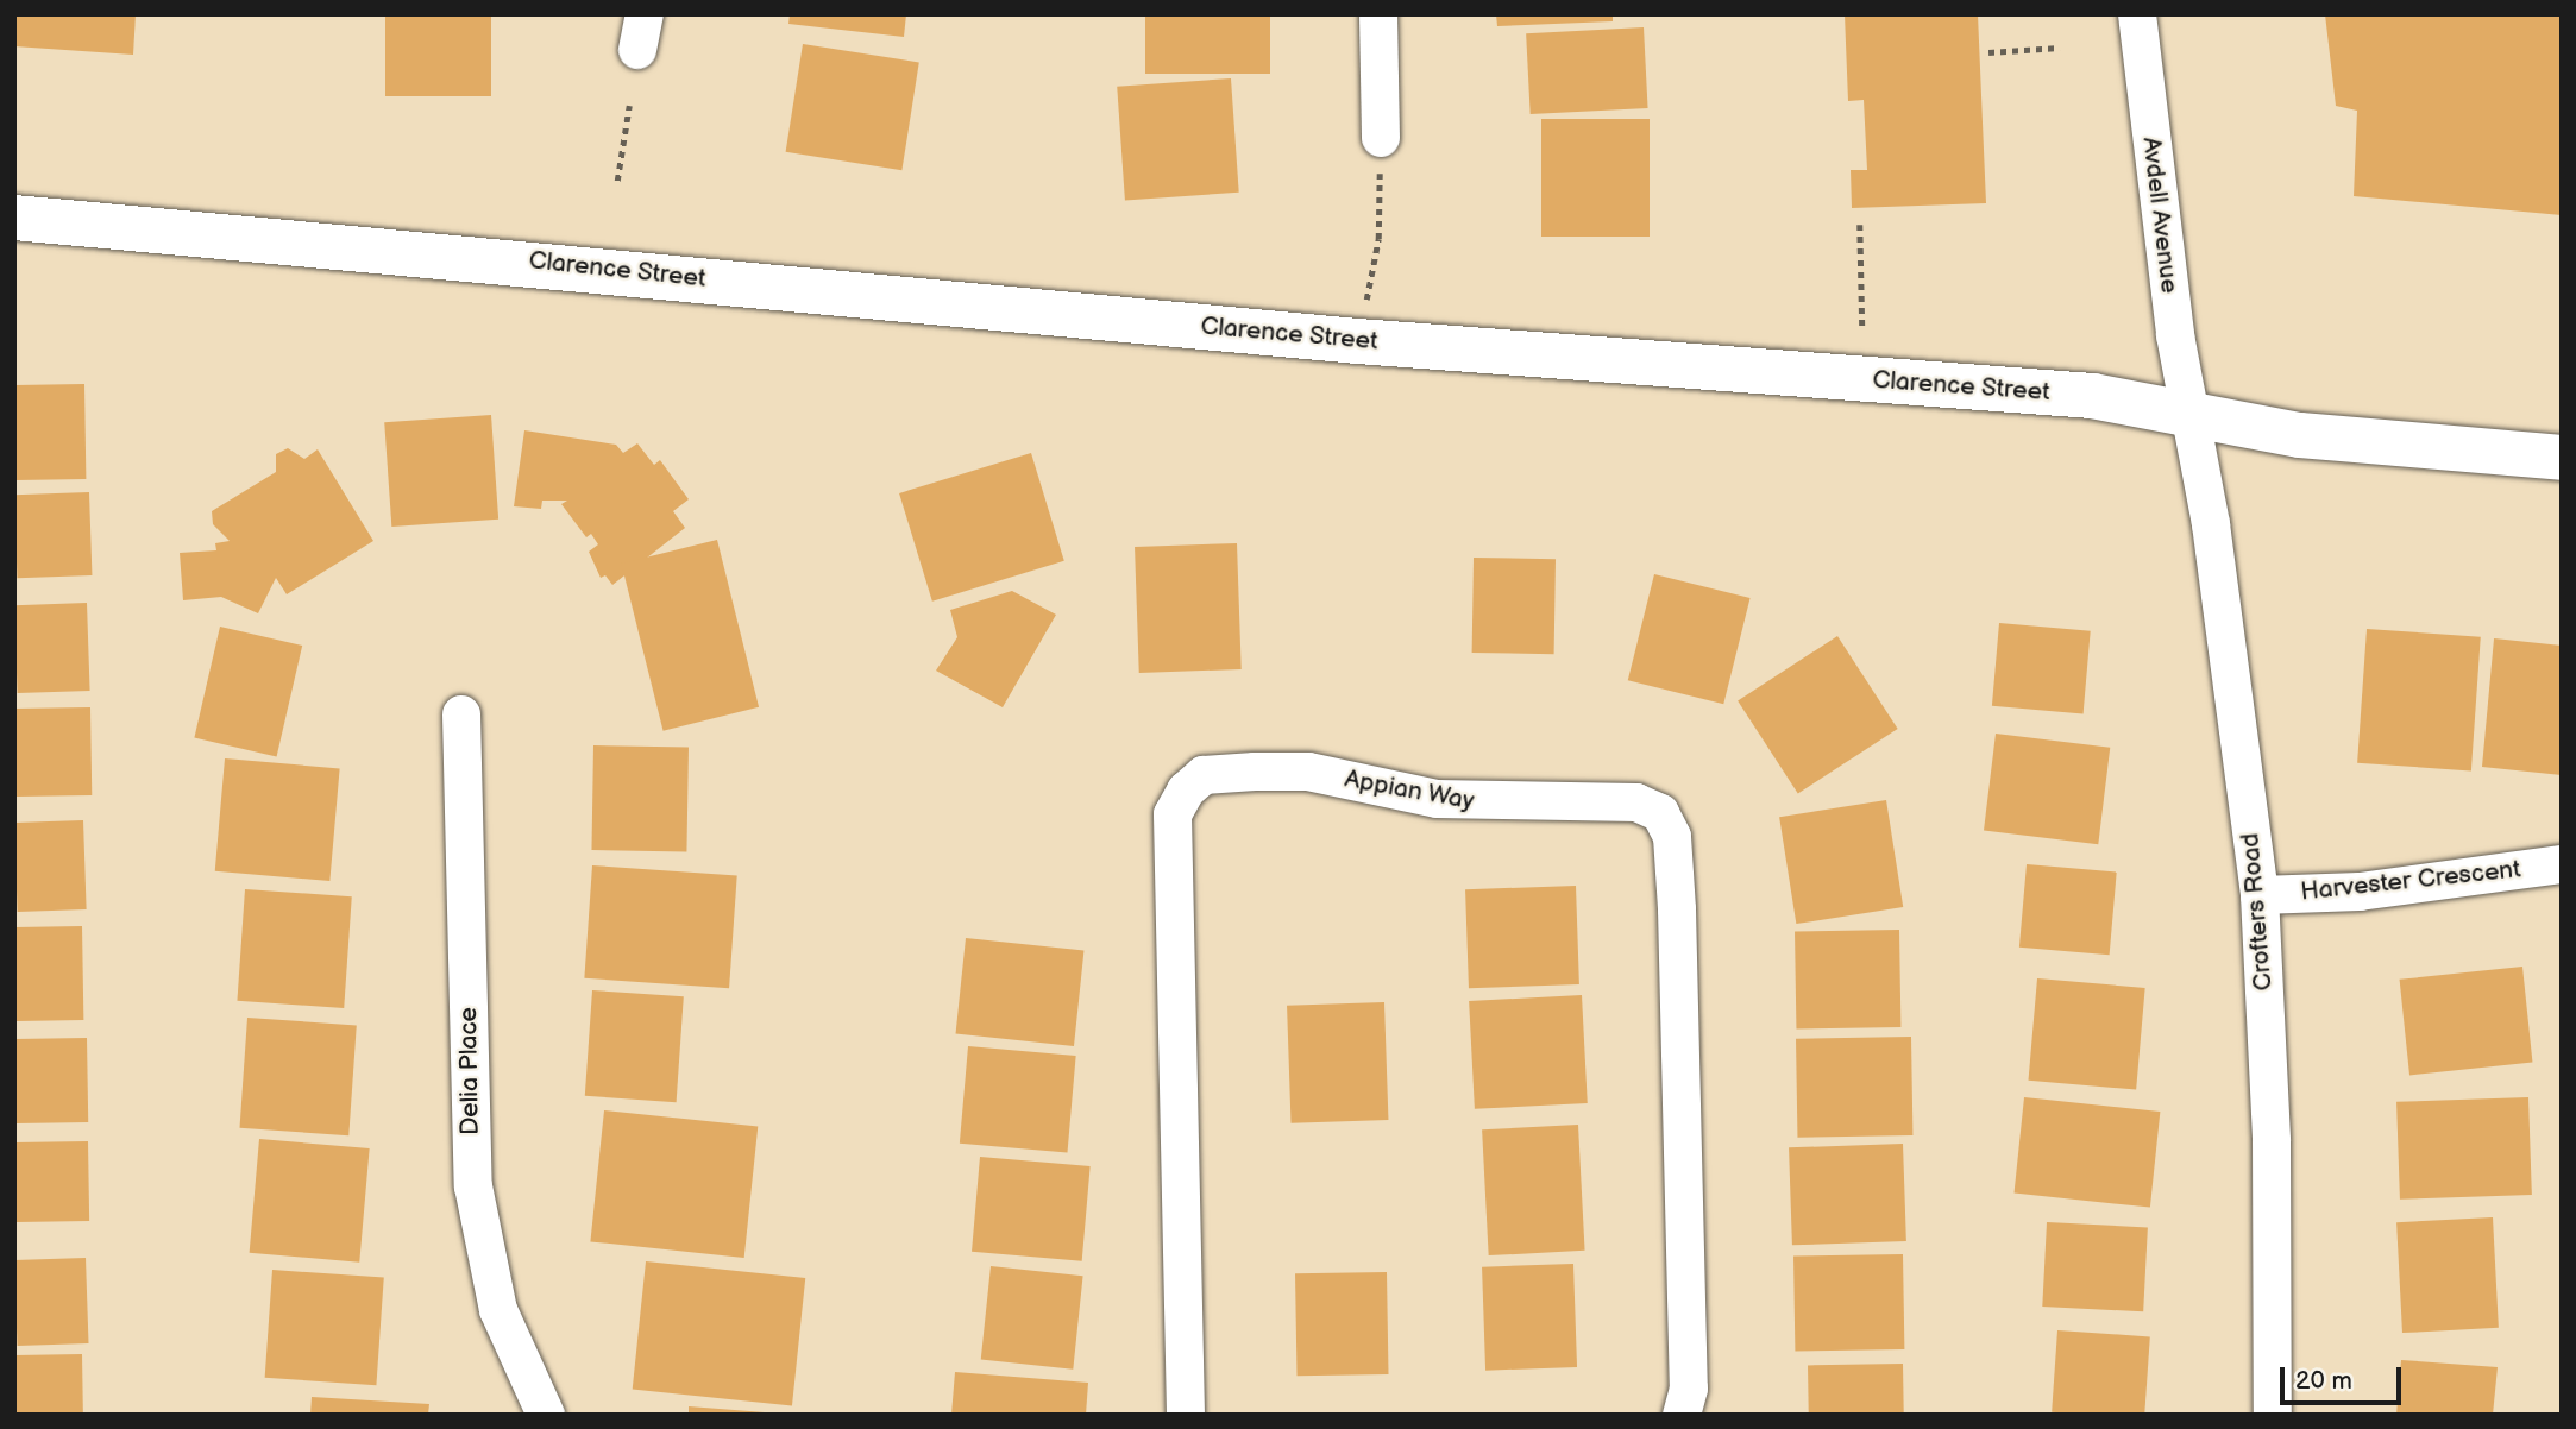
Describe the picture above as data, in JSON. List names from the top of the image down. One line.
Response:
{"streets":{"street":["Avdell Avenue","Clarence Street","Appian Way","Harvester Crescent","Crofters Road","Delia Place"]},"crossings":[["Avdell Avenue","Clarence Street"],["Avdell Avenue","Crofters Road"],["Clarence Street","Crofters Road"],["Harvester Crescent","Crofters Road"]],"scale_bar":"20 m"}
